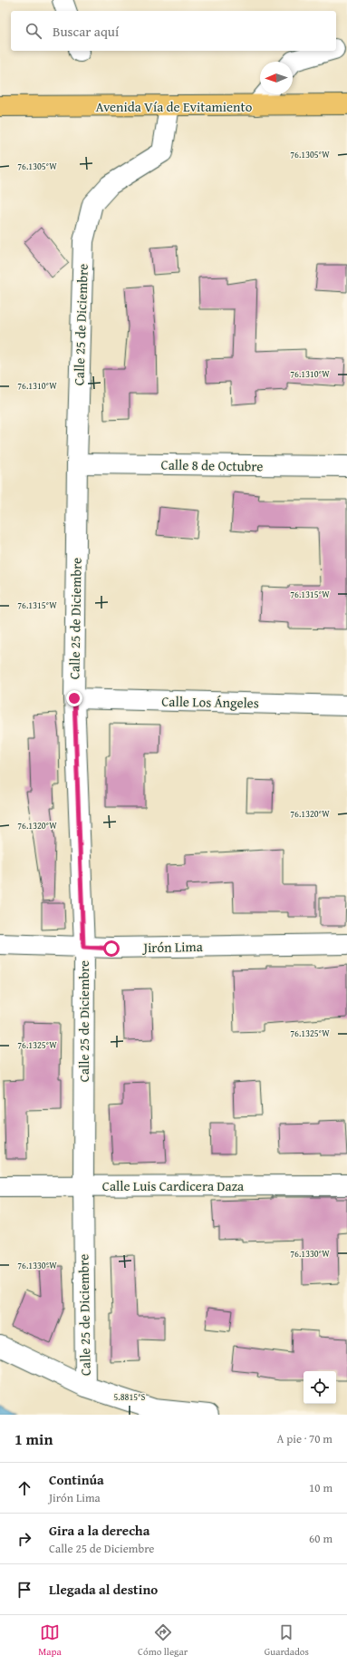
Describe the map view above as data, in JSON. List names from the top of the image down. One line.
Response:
{"streets":{"main road":["Avenida Vía de Evitamiento"],"street":["Calle 25 de Diciembre","Calle 8 de Octubre","Calle Los Ángeles","Jirón Lima","Calle Luis Cardicera Daza"]},"crossings":[["Avenida Vía de Evitamiento","Calle 25 de Diciembre"],["Calle 25 de Diciembre","Calle 8 de Octubre"],["Calle 25 de Diciembre","Calle Los Ángeles"],["Calle 25 de Diciembre","Jirón Lima"],["Calle 25 de Diciembre","Calle Luis Cardicera Daza"]],"north":"left","page":{"search":"Buscar aquí","heading":["1 min","A pie · 70 m"],"list":[["Continúa","Jirón Lima","10 m"],["Gira a la derecha","Calle 25 de Diciembre","60 m"],"Llegada al destino"],"nav":["Mapa","Cómo llegar","Guardados"]},"coordinates":["76.1305°W","76.1310°W","76.1315°W","76.1320°W","76.1325°W","76.1330°W","5.8815°S"]}
